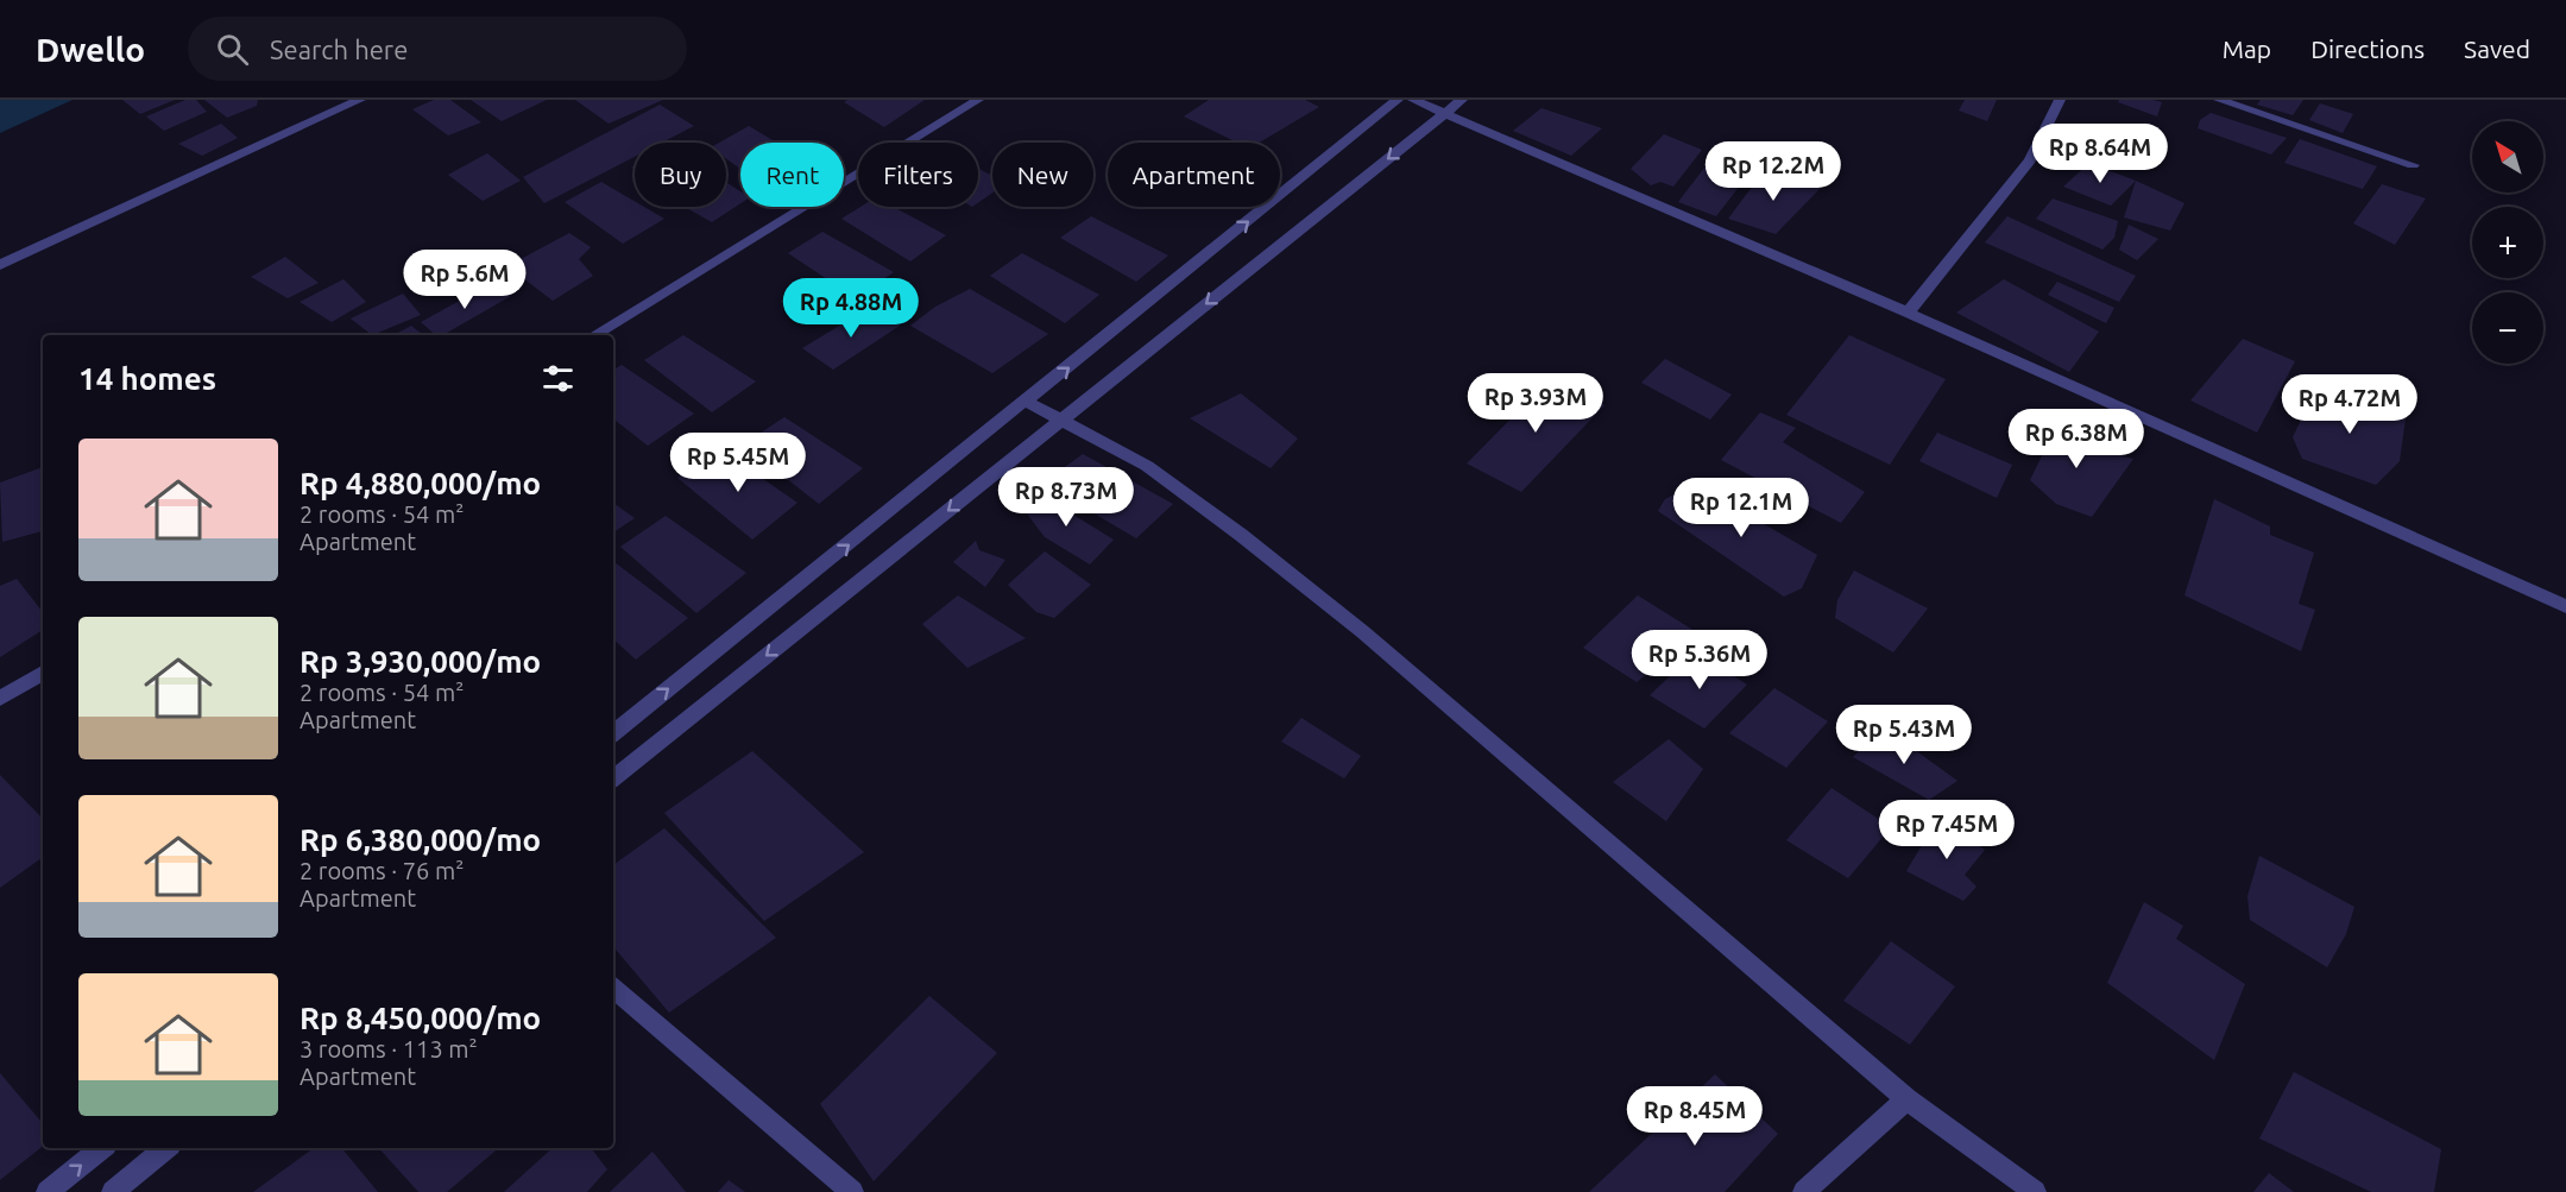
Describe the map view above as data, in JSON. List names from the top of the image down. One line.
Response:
{"north":"top left","page":{"header":"Dwello","search":"Search here","nav":["Map","Directions","Saved"],"map_buttons":["+","−"],"price":["Rp 8.64M","Rp 12.2M","Rp 5.6M","Rp 4.88M","Rp 3.93M","Rp 4.72M","Rp 6.38M","Rp 5.45M","Rp 8.73M","Rp 12.1M","Rp 5.36M","Rp 5.43M","Rp 7.45M","Rp 8.45M"],"chip":["Buy","Rent","Filters","New","Apartment"],"heading":"14 homes","list":[{"name":"Rp 4,880,000/mo","note":"2 rooms · 54 m² · Apartment"},{"name":"Rp 3,930,000/mo","note":"2 rooms · 54 m² · Apartment"},{"name":"Rp 6,380,000/mo","note":"2 rooms · 76 m² · Apartment"},{"name":"Rp 8,450,000/mo","note":"3 rooms · 113 m² · Apartment"}]}}
